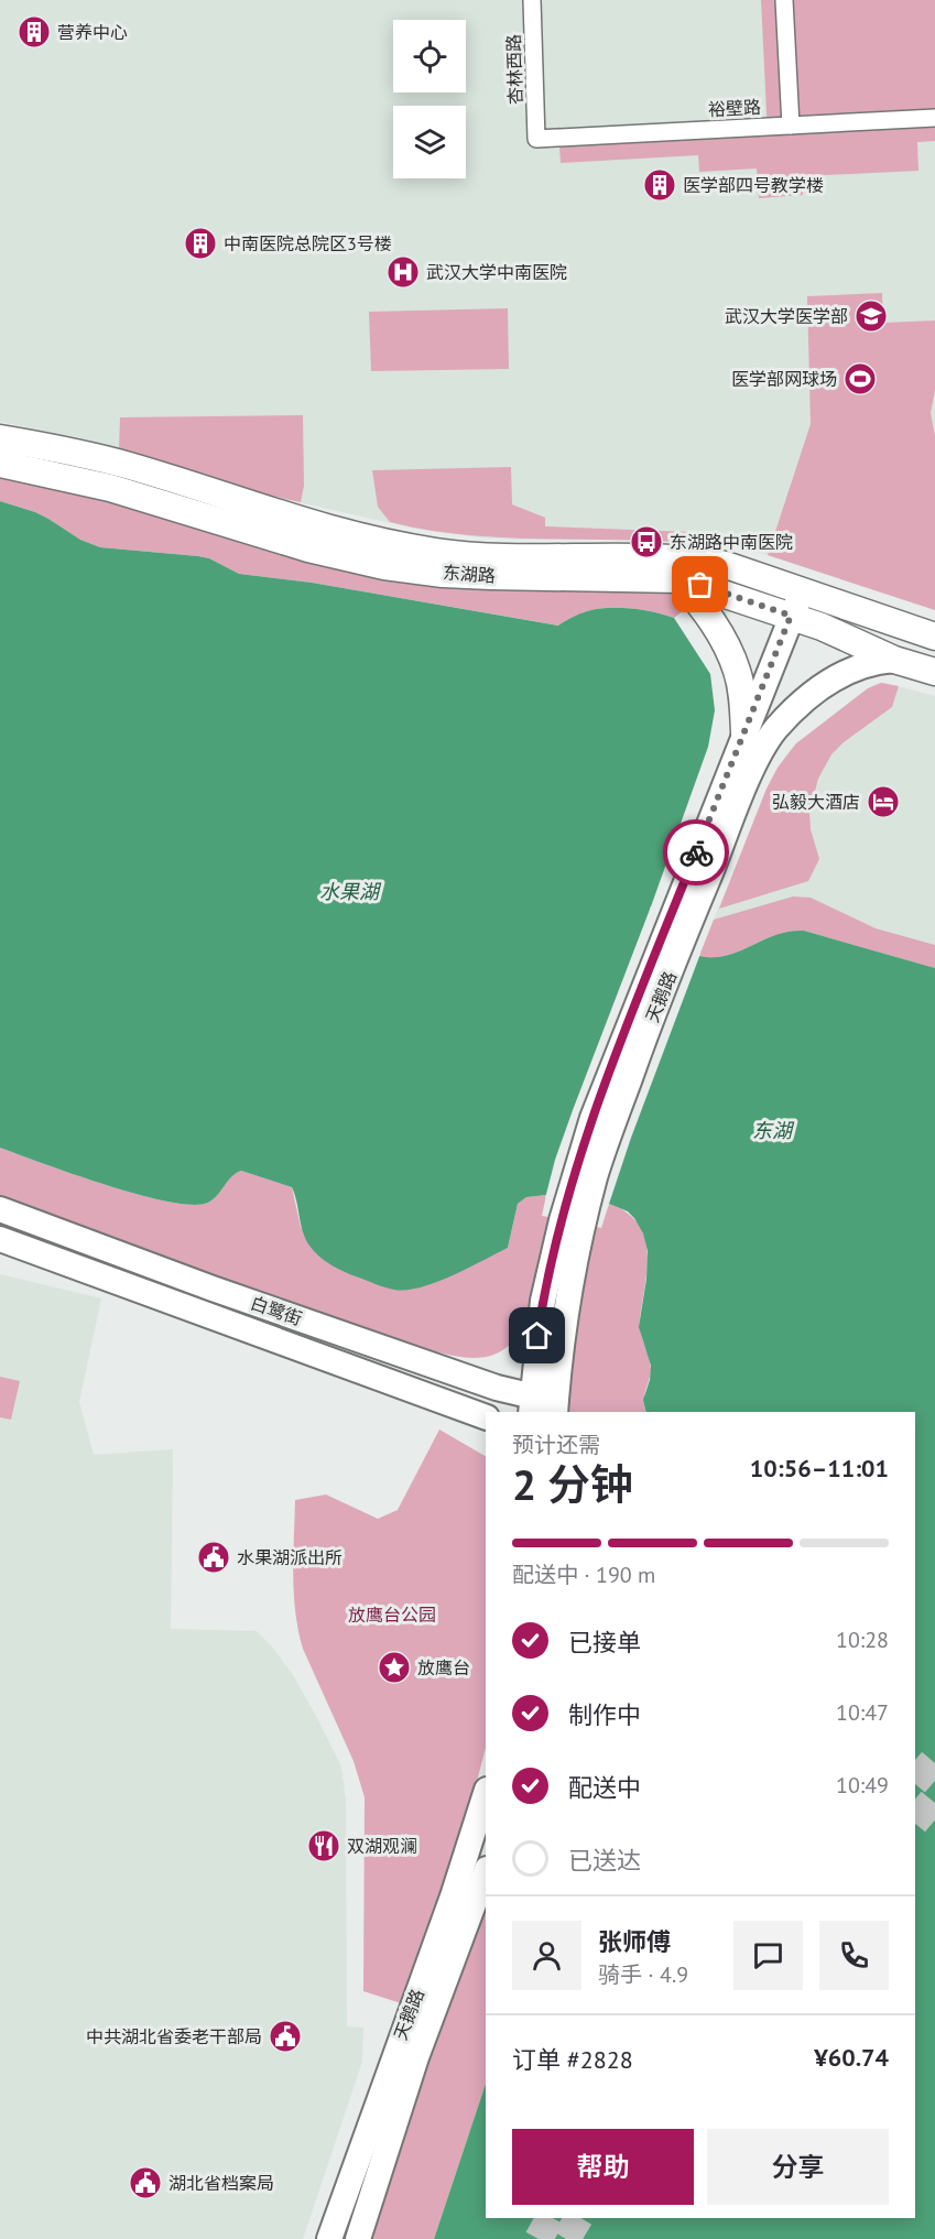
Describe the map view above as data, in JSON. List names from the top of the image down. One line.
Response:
{"streets":{"main road":["东湖路","天鹅路","白鹭街"],"street":["杏林西路","裕壁路"]},"crossings":[["杏林西路","裕壁路"],["东湖路","天鹅路"],["天鹅路","白鹭街"]],"water":["水果湖","东湖"],"parks":["放鹰台公园"],"places":{"building":["营养中心","医学部四号教学楼","中南医院总院区3号楼"],"hospital":["武汉大学中南医院"],"school or university":["武汉大学医学部"],"sports":["医学部网球场"],"bus stop":["东湖路中南医院"],"hotel":["弘毅大酒店"],"public building":["水果湖派出所","中共湖北省委老干部局","湖北省档案局"],"place":["放鹰台"],"restaurant":["双湖观澜"]},"page":{"heading":["2 分钟","预计还需","10:56–11:01"],"panel":["张师傅","骑手 · 4.9","订单 #2828","¥60.74"],"bar":"配送中 · 190 m","list":[["已接单","10:28"],["制作中","10:47"],["配送中","10:49"],"已送达"],"buttons":["帮助","分享"]}}
